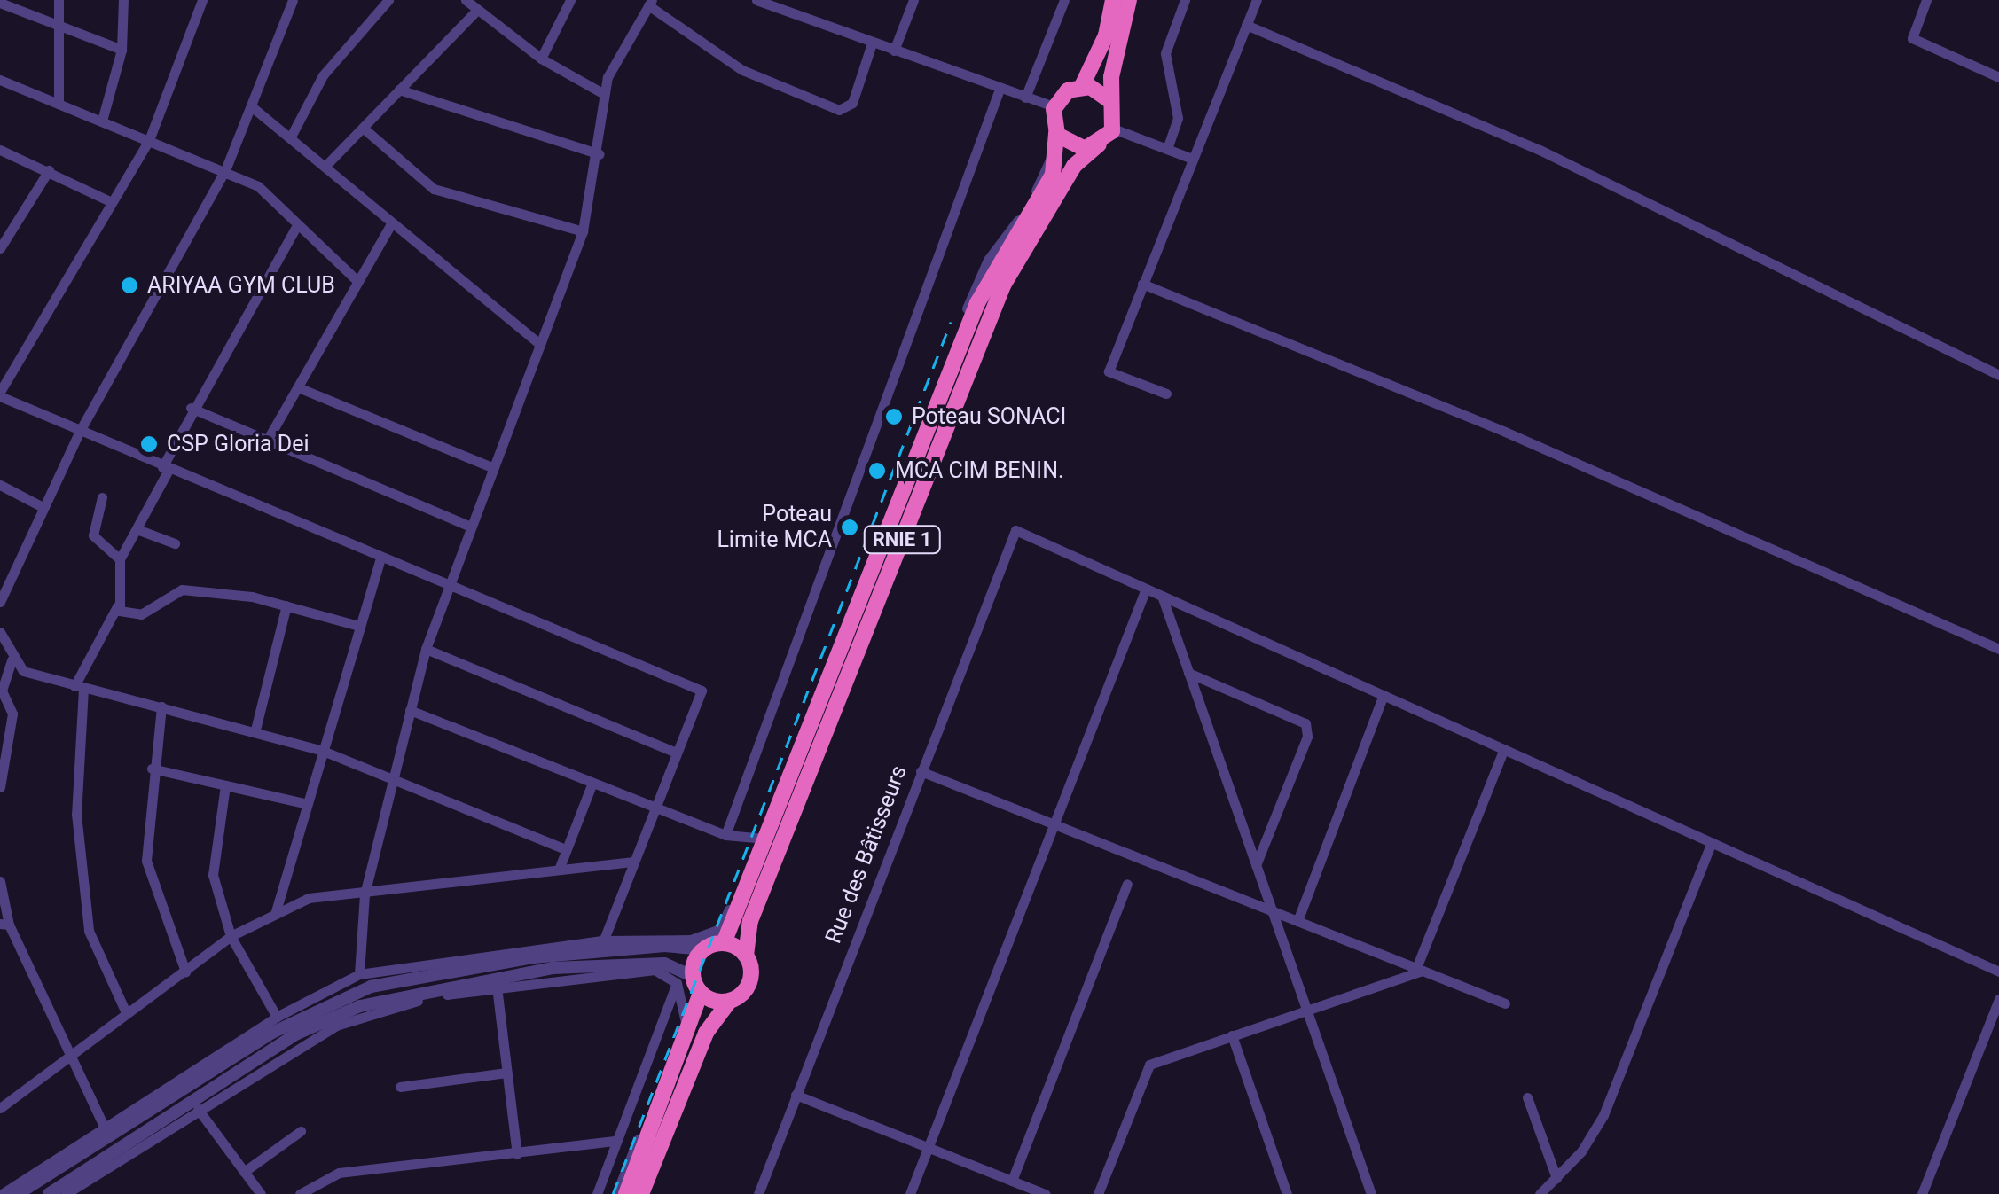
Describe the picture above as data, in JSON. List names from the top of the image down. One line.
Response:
{"streets":{"highway":["RNIE 1"],"street":["Rue des Bâtisseurs"]},"places":["ARIYAA GYM CLUB","Poteau SONACI","CSP Gloria Dei","MCA CIM BENIN.","Poteau Limite MCA"]}
